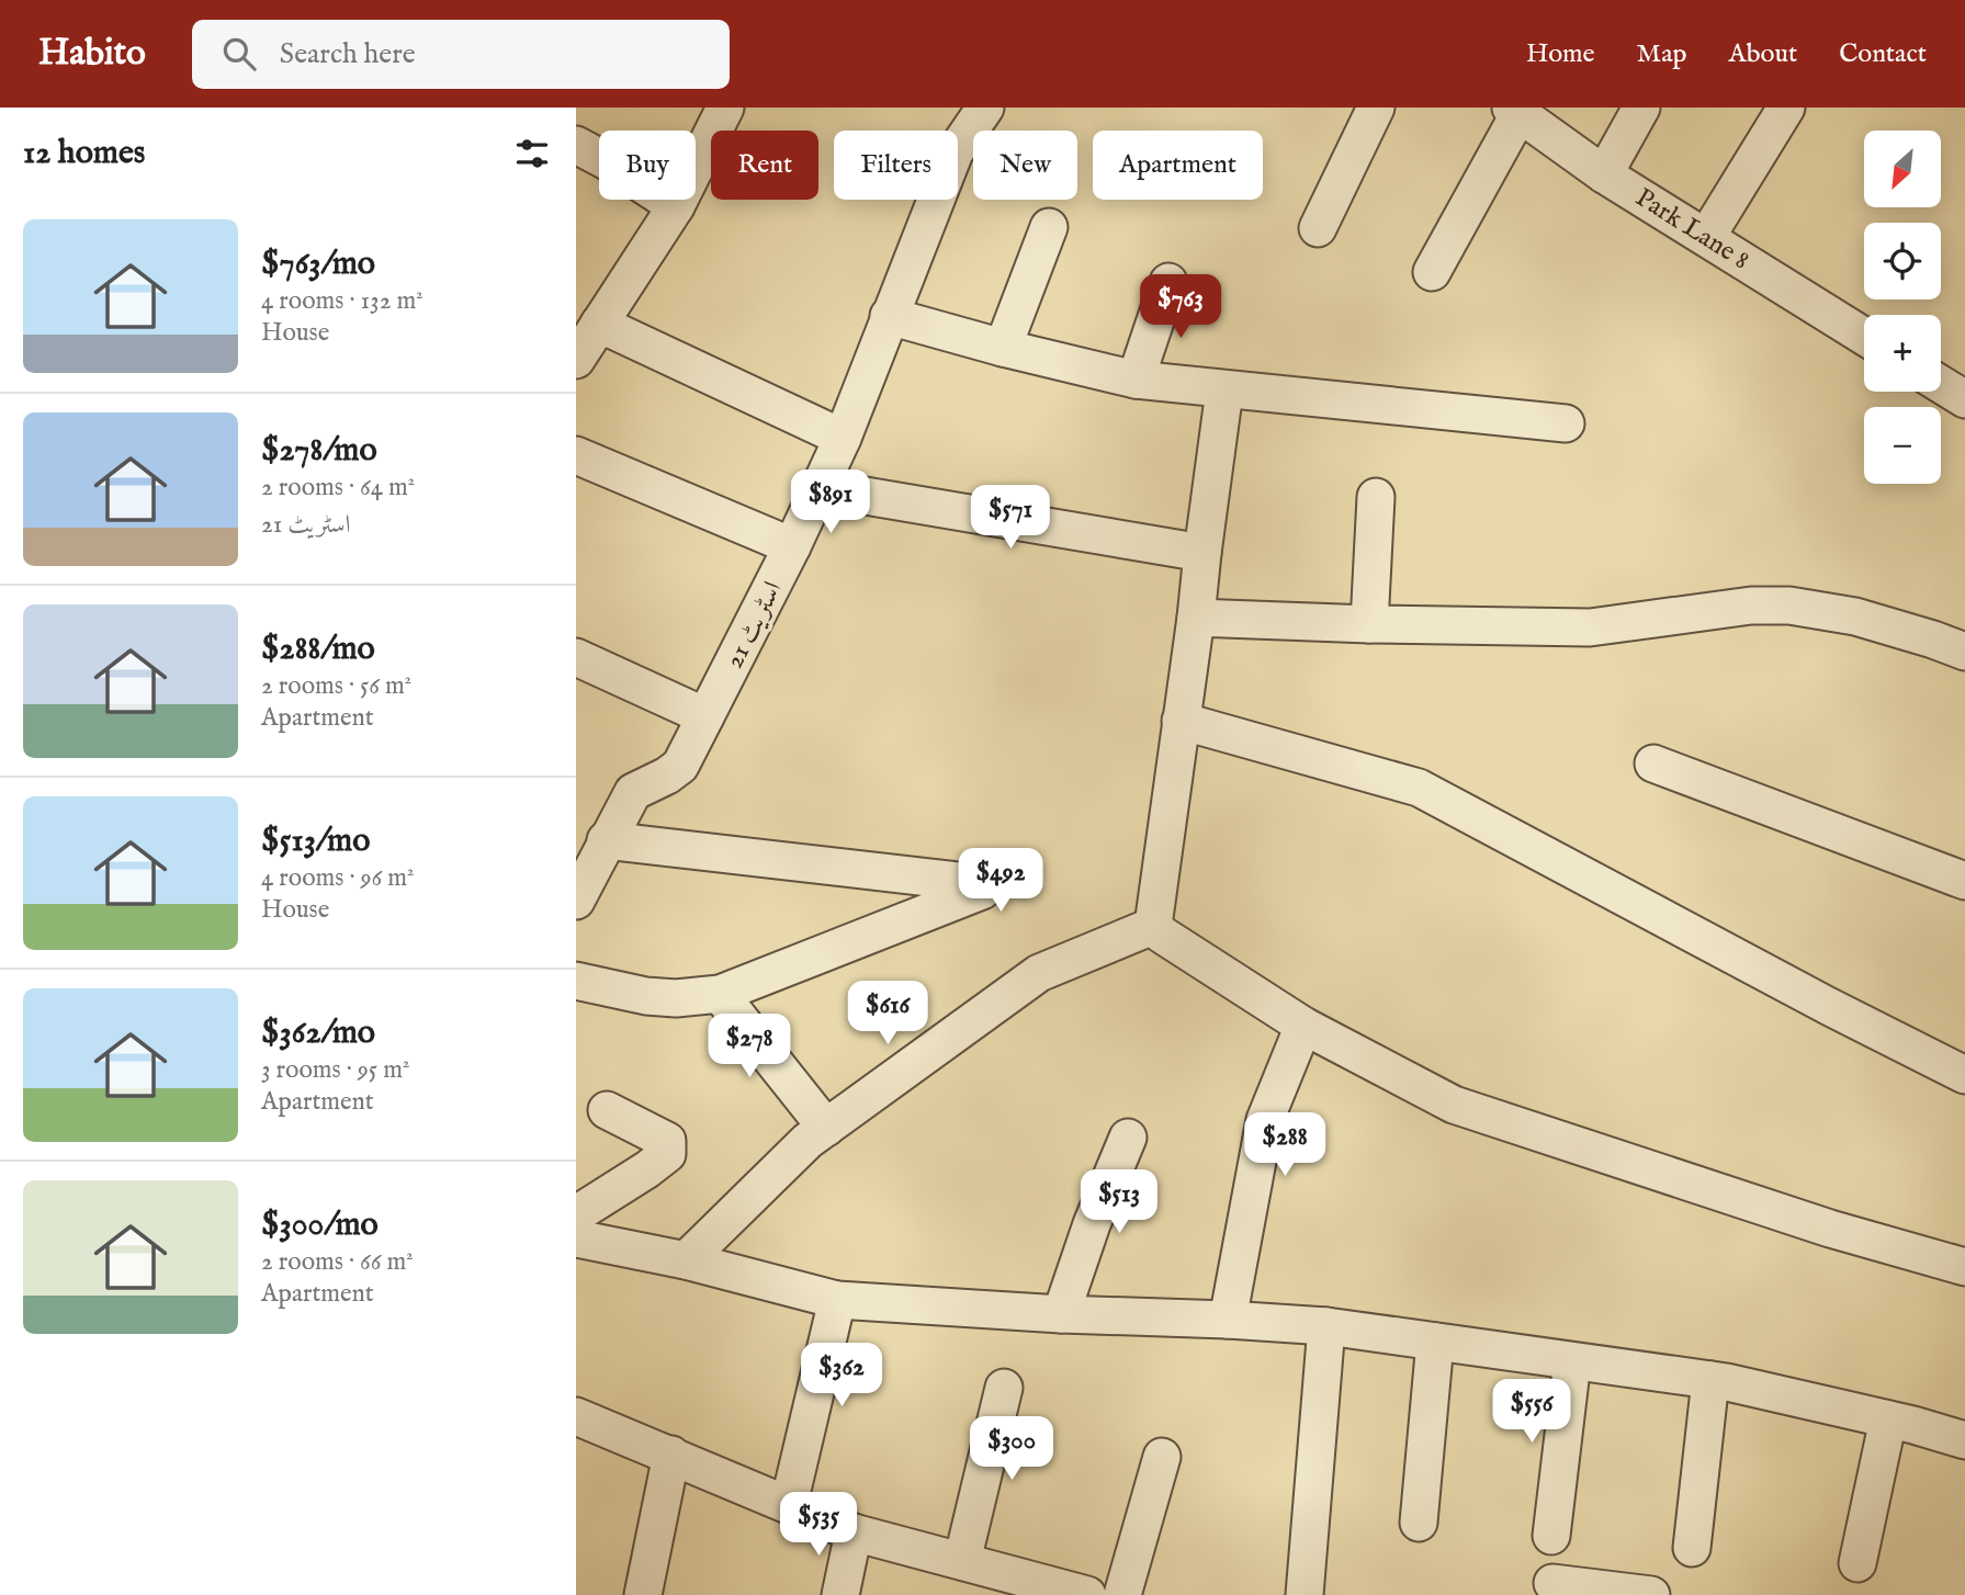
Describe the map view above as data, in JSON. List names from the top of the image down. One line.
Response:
{"streets":{"street":["Park Lane 8","اسٹریٹ 21"]},"north":"bottom left","page":{"header":"Habito","search":"Search here","nav":["Home","Map","About","Contact"],"heading":"12 homes","map_buttons":["+","−"],"chip":["Buy","Rent","Filters","New","Apartment"],"list":[{"name":"$763/mo","note":"4 rooms · 132 m² · House"},{"name":"$278/mo","note":"2 rooms · 64 m² · اسٹریٹ 21"},{"name":"$288/mo","note":"2 rooms · 56 m² · Apartment"},{"name":"$513/mo","note":"4 rooms · 96 m² · House"},{"name":"$362/mo","note":"3 rooms · 95 m² · Apartment"},{"name":"$300/mo","note":"2 rooms · 66 m² · Apartment"}],"price":["$763","$891","$571","$492","$616","$278","$288","$513","$362","$556","$300","$535"]}}
